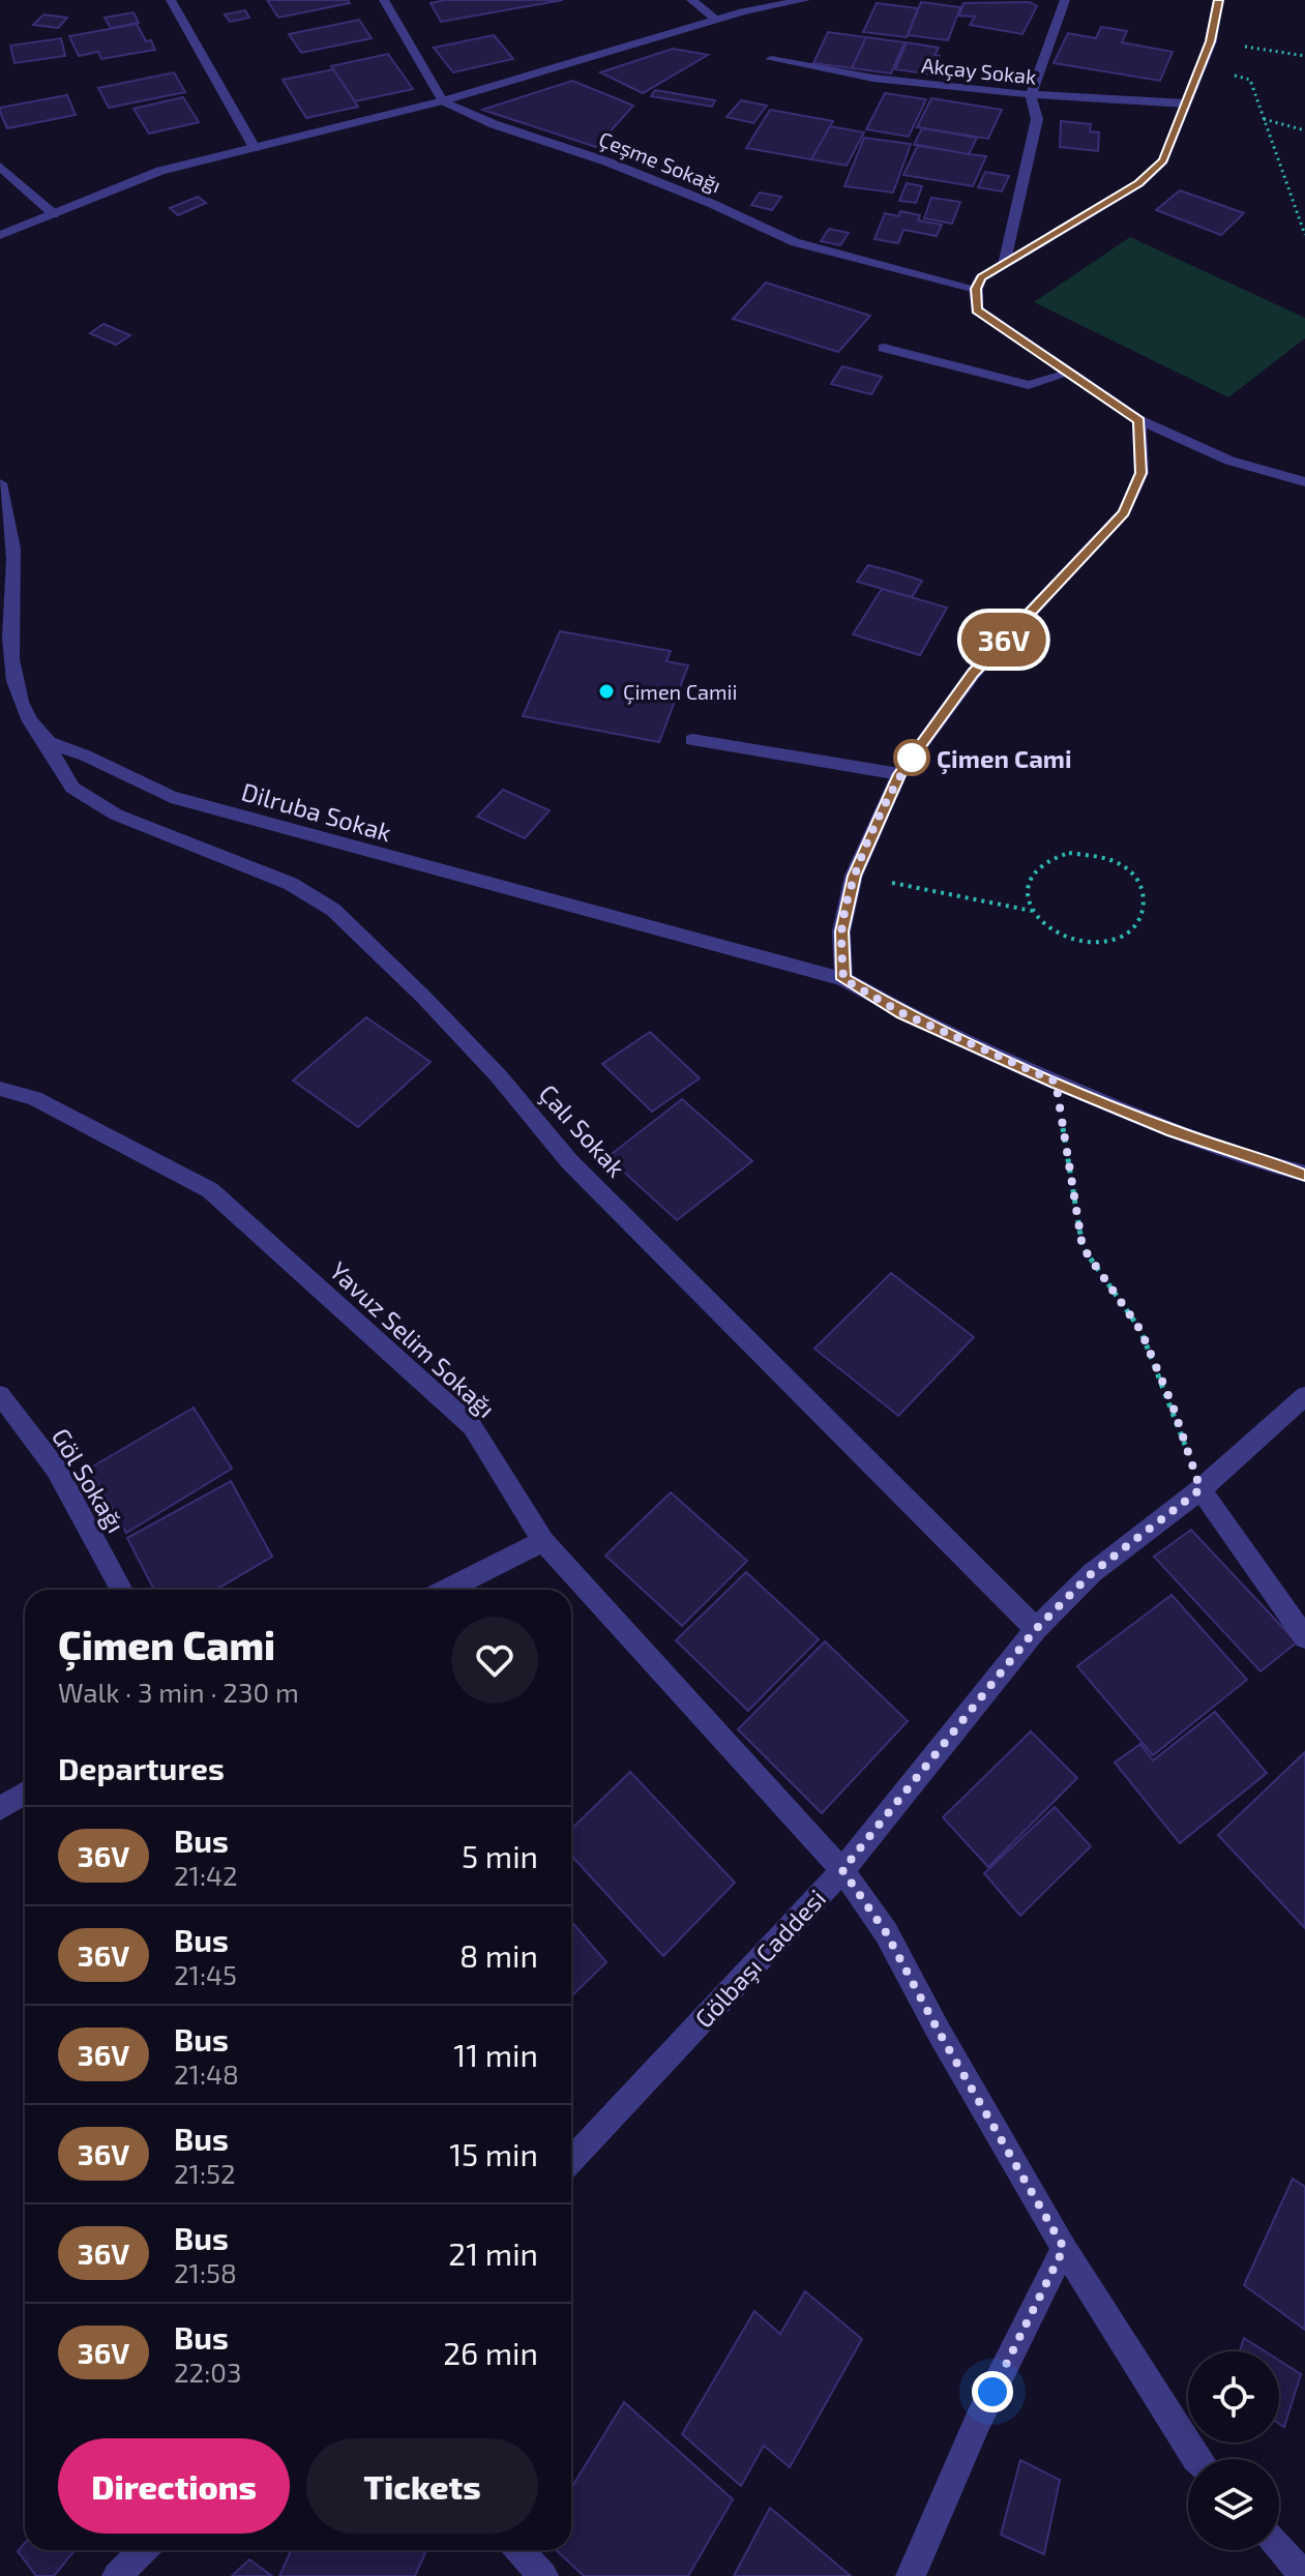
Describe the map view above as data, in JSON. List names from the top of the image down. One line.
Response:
{"streets":{"street":["Akçay Sokak","Çeşme Sokağı","Dilruba Sokak","Çalı Sokak","Yavuz Selim Sokağı","Göl Sokağı","Gölbaşı Caddesi"]},"crossings":[["Dilruba Sokak","Çalı Sokak"],["Çalı Sokak","Gölbaşı Caddesi"],["Yavuz Selim Sokağı","Gölbaşı Caddesi"]],"places":["Çimen Camii","Çimen Cami"],"lines":["bus line 36V"],"page":{"on_map":"36V","heading":[["Çimen Cami","Walk · 3 min · 230 m"],"Departures"],"list":[{"mark":"36V","name":"Bus","note":"21:42","value":"5 min"},{"mark":"36V","name":"Bus","note":"21:45","value":"8 min"},{"mark":"36V","name":"Bus","note":"21:48","value":"11 min"},{"mark":"36V","name":"Bus","note":"21:52","value":"15 min"},{"mark":"36V","name":"Bus","note":"21:58","value":"21 min"},{"mark":"36V","name":"Bus","note":"22:03","value":"26 min"}],"buttons":["Directions","Tickets"]}}
